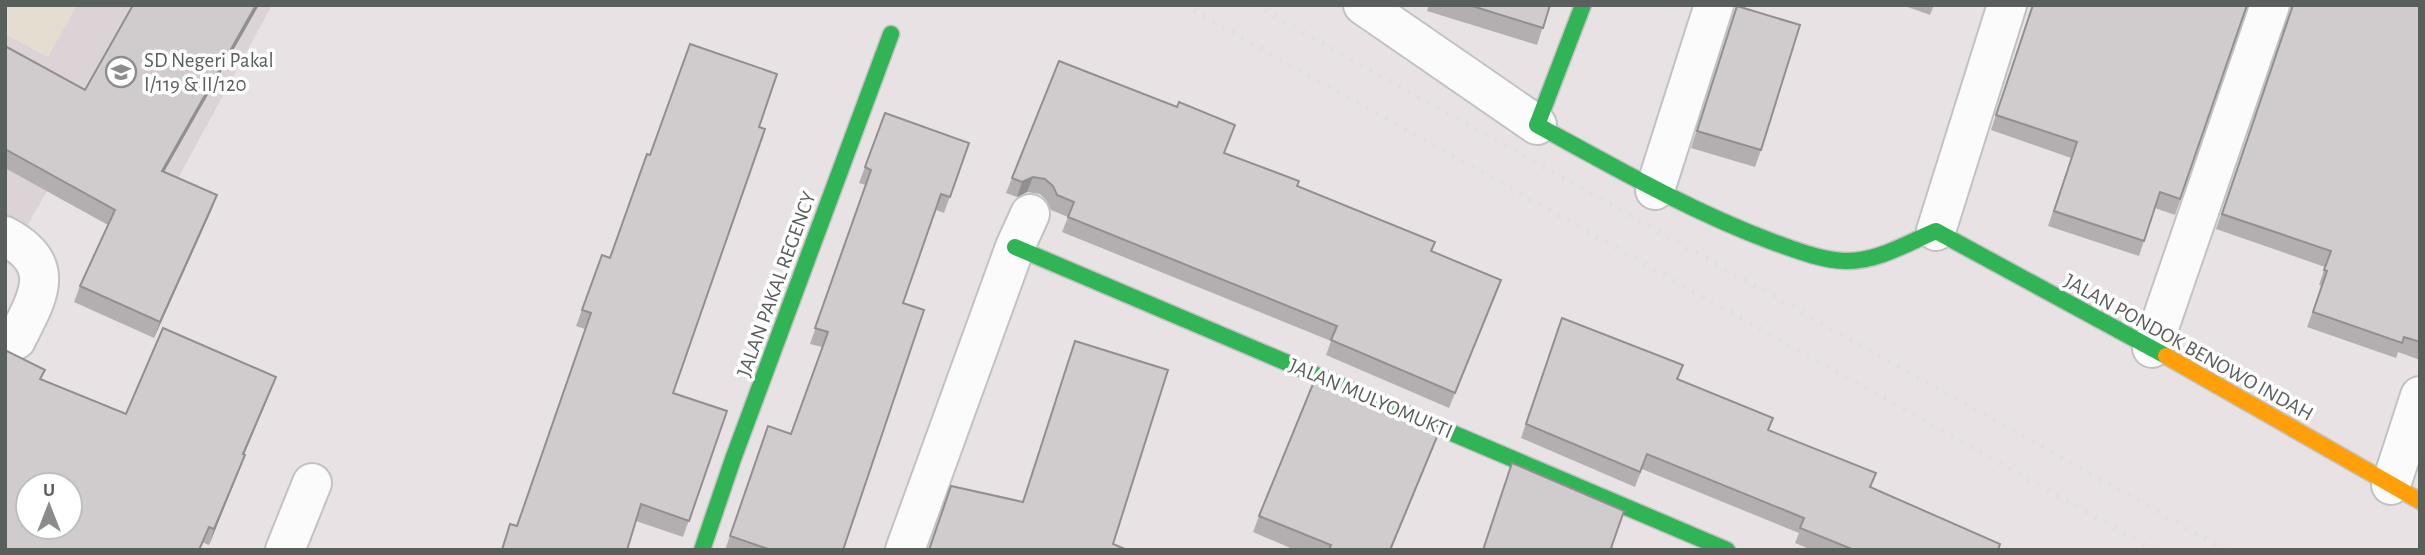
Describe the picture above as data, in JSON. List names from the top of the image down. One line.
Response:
{"streets":{"street":["JALAN PAKAL REGENCY","JALAN PONDOK BENOWO INDAH","JALAN MULYOMUKTI"]},"places":{"school or university":["SD Negeri Pakal I/119 & II/120"]},"north":"top"}
